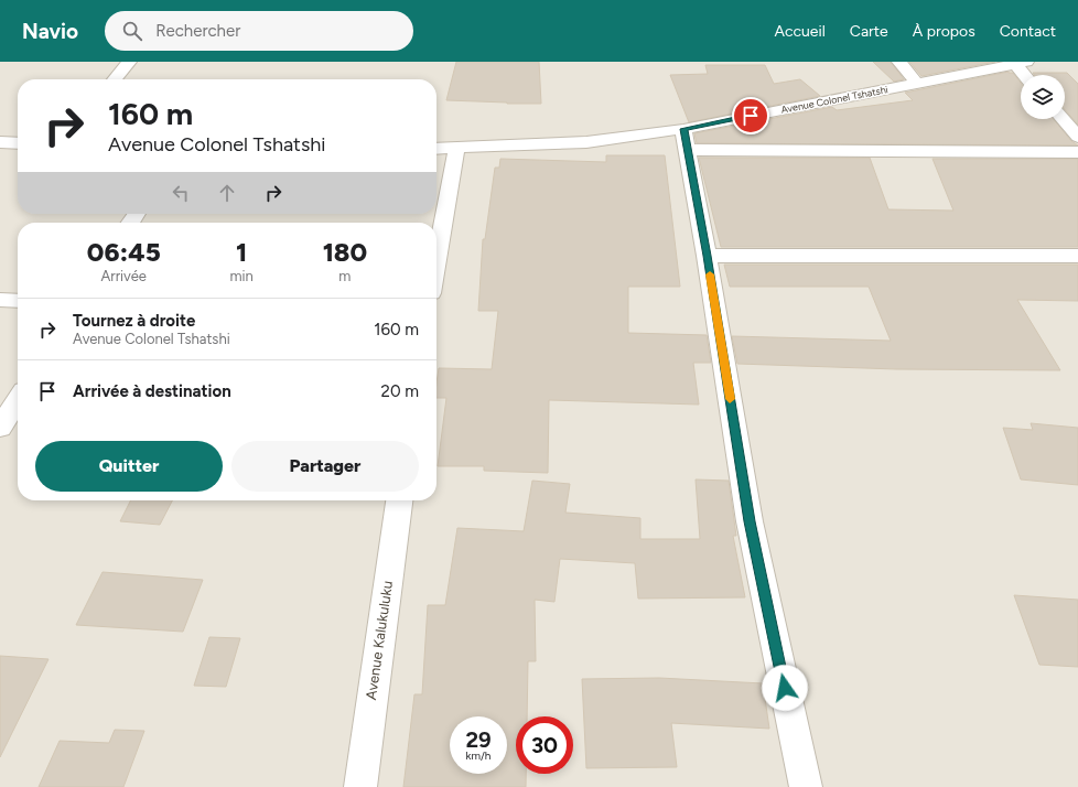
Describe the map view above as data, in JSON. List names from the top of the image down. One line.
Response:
{"streets":{"street":["Avenue Colonel Tshatshi","Avenue Kalukuluku"]},"page":{"header":"Navio","search":"Rechercher","nav":["Accueil","Carte","À propos","Contact"],"turn":["160 m","Avenue Colonel Tshatshi"],"eta":["06:45","Arrivée","1","min","180","m"],"list":[{"name":"Tournez à droite","note":"Avenue Colonel Tshatshi","value":"160 m"},{"name":"Arrivée à destination","value":"20 m"}],"buttons":["Quitter","Partager"],"speed":"29 km/h","limit":"30"}}
